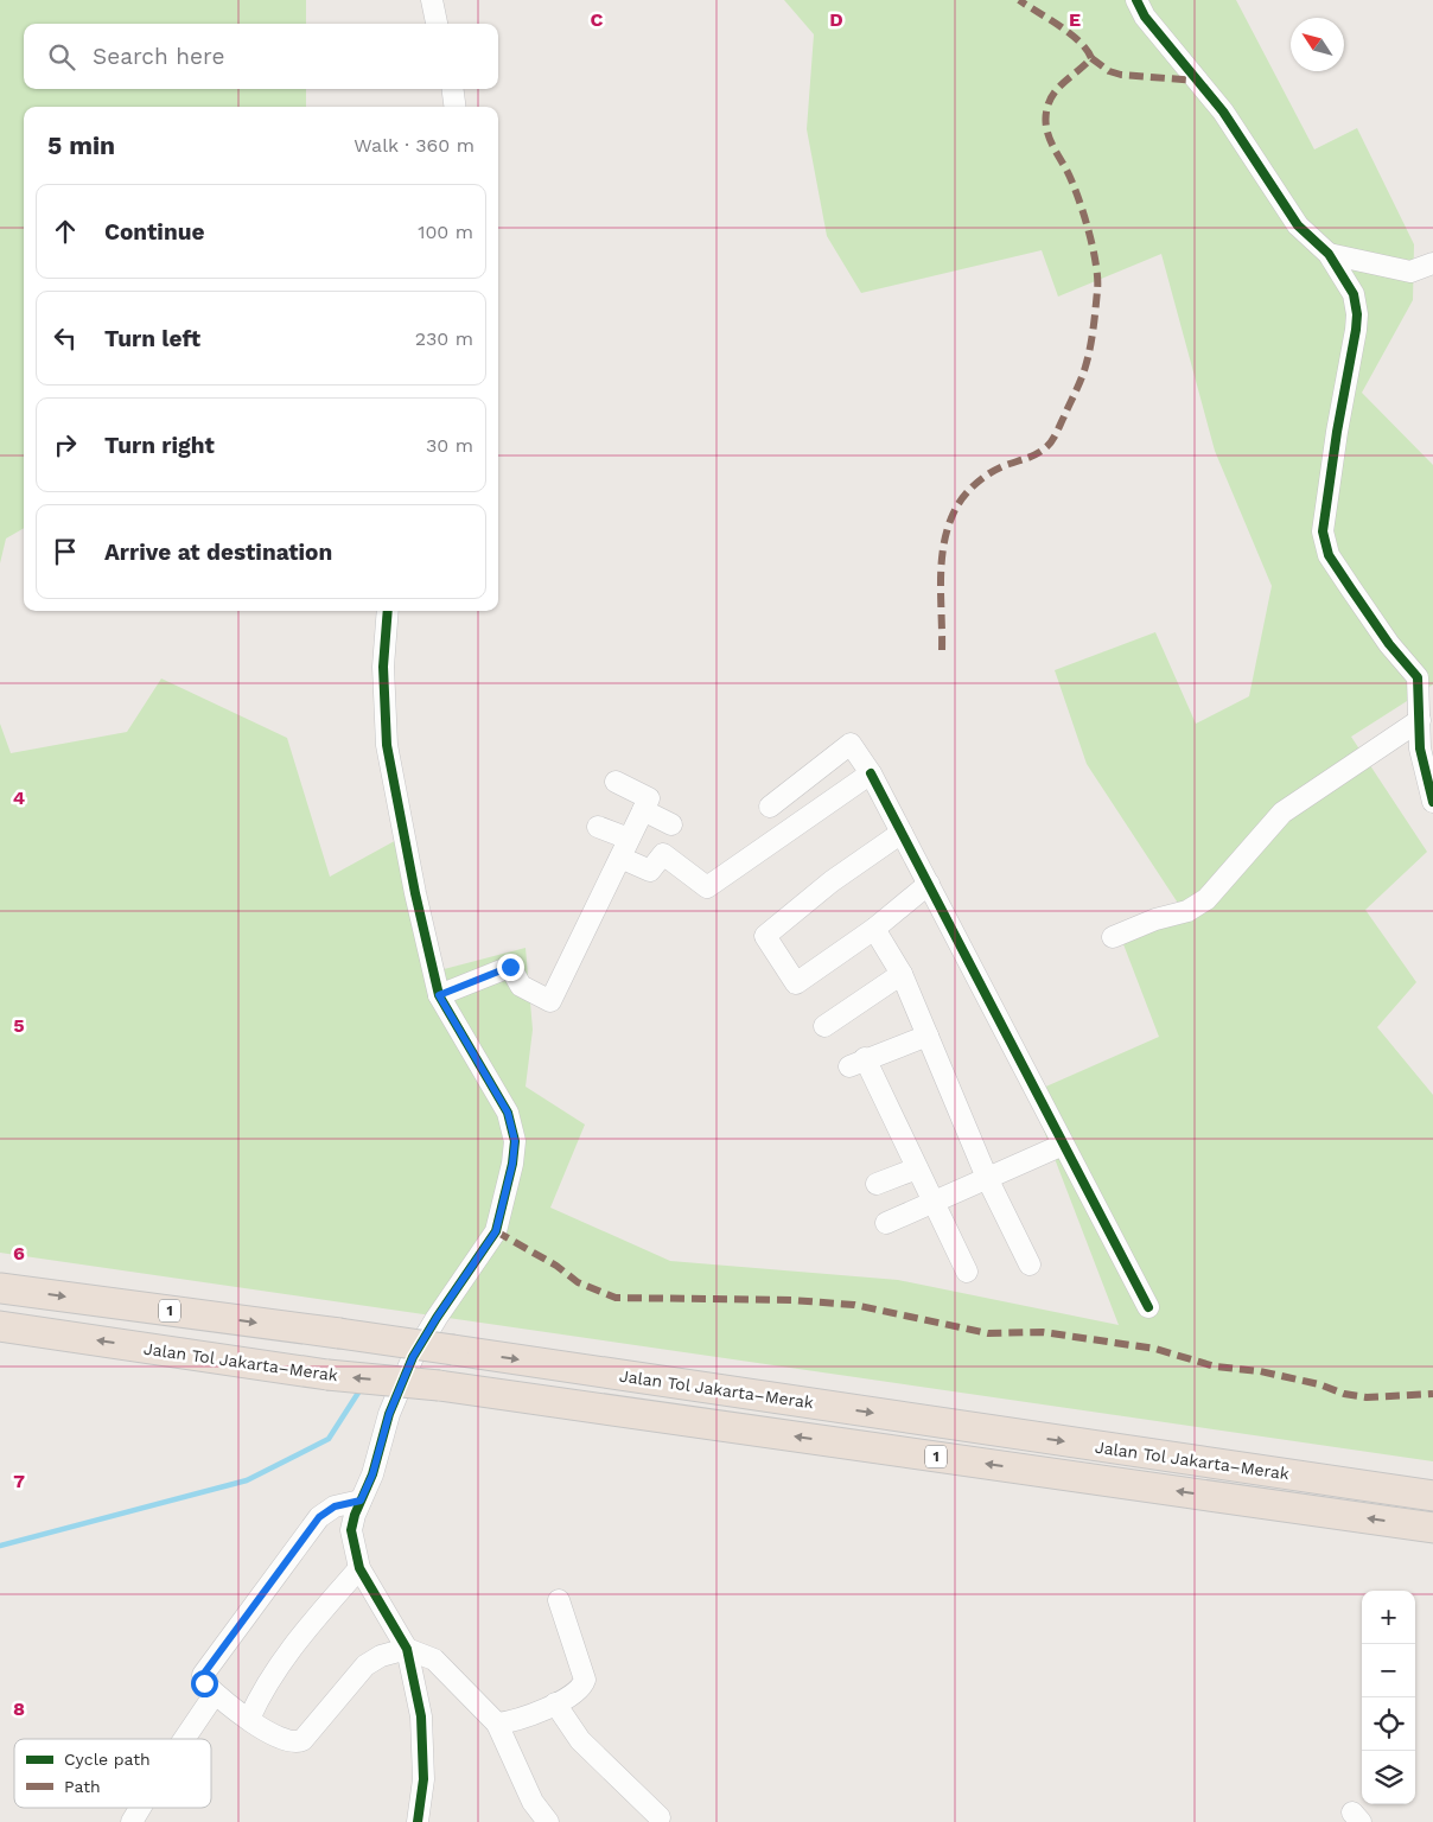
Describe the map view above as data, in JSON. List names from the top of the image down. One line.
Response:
{"streets":{"highway":["1","Jalan Tol Jakarta–Merak"]},"legend":["Cycle path","Path"],"north":"top left","page":{"search":"Search here","heading":["5 min","Walk · 360 m"],"list":[["Continue","100 m"],["Turn left","230 m"],["Turn right","30 m"],"Arrive at destination"],"map_buttons":["+","−"]},"grid":{"columns":["C","D","E"],"rows":["4","5","6","7","8"]}}
